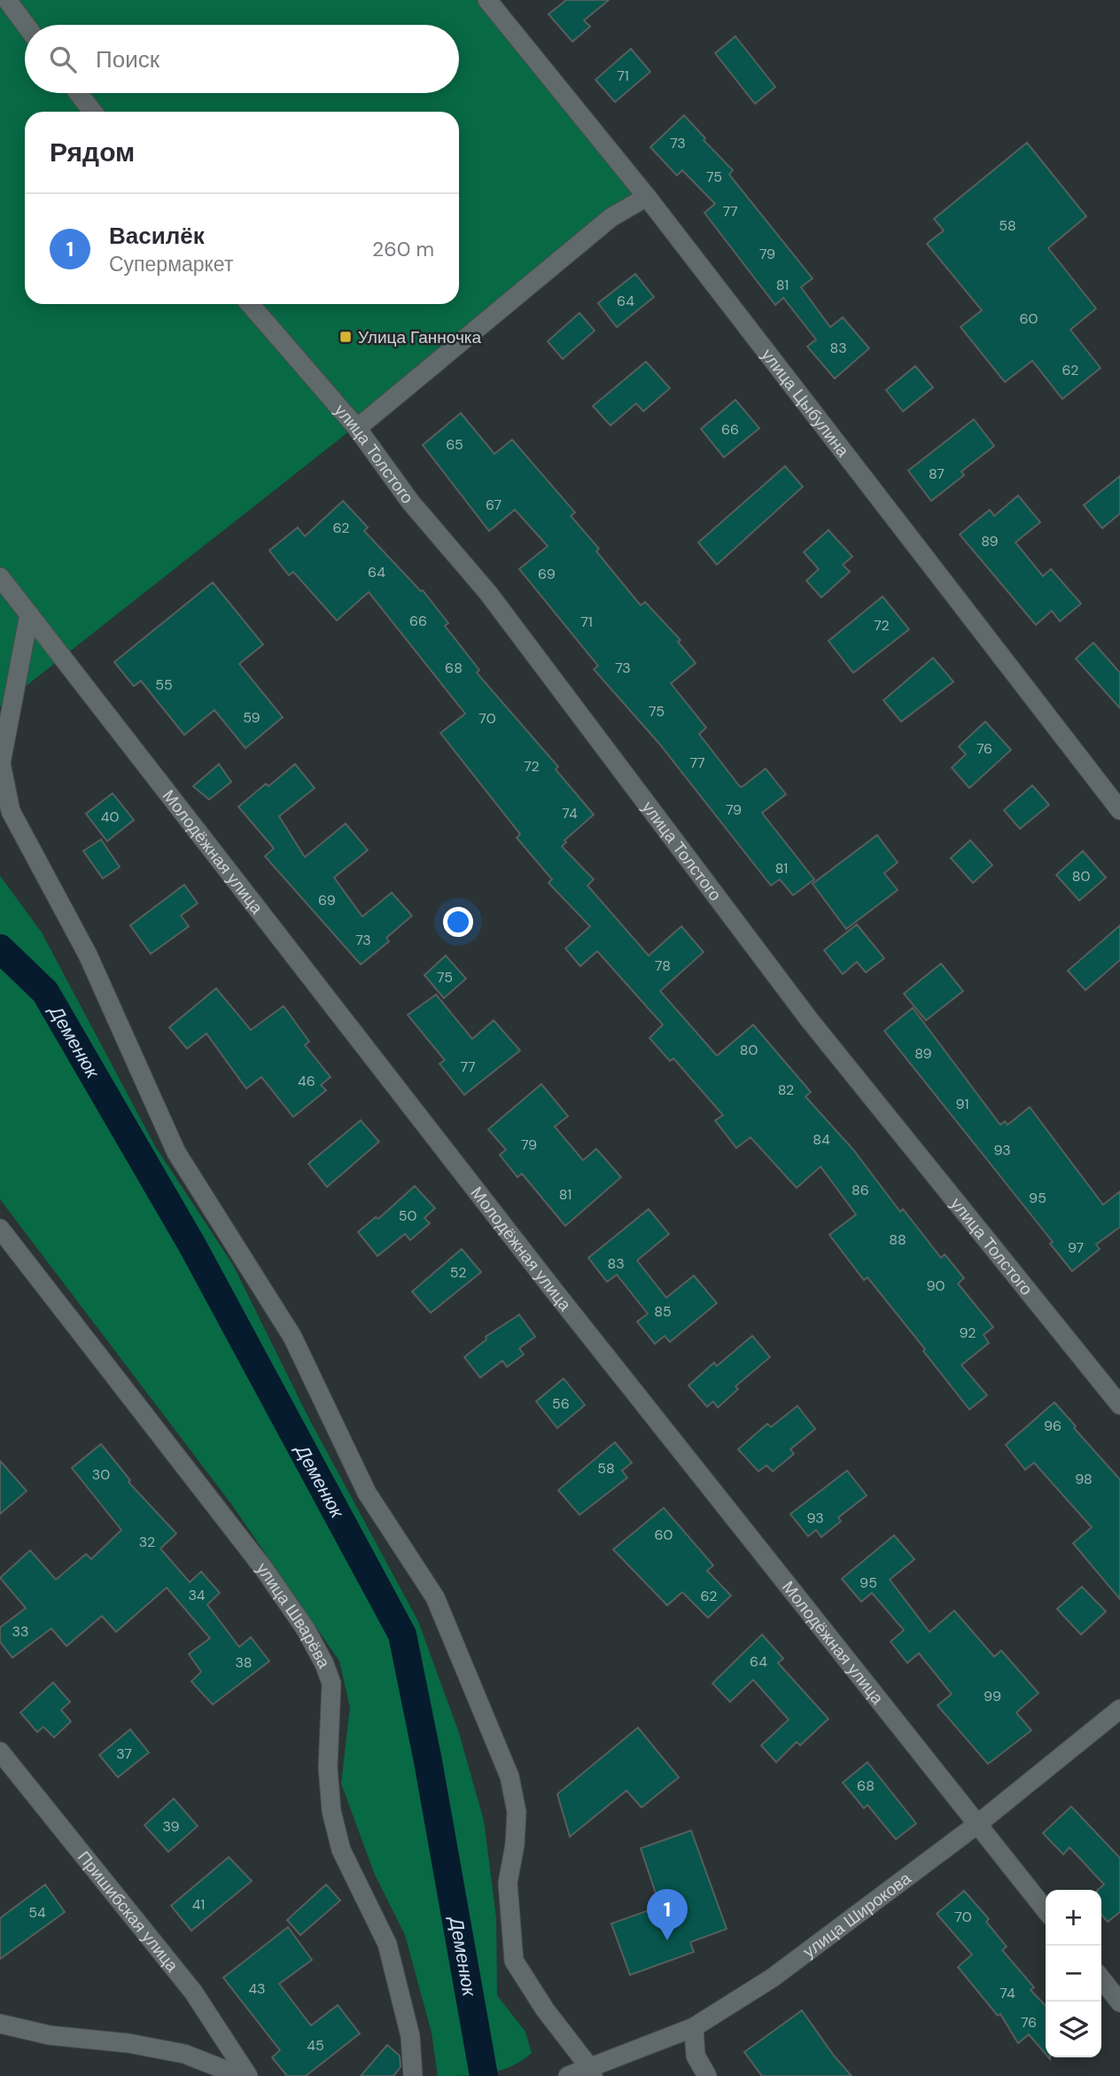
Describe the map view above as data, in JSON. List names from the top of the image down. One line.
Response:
{"streets":{"street":["улица Цыбулина","улица Толстого","Молодёжная улица","улица Шварёва","Пришибская улица","улица Широкова"]},"crossings":[["Молодёжная улица","улица Широкова"]],"water":["Деменюк"],"places":{"transit":["Улица Ганночка"]},"house_numbers":["71","73","75","77","58","79","81","64","60","83","62","66","65","87","67","62","89","64","69","66","71","72","68","73","55","75","59","70","76","77","72","79","74","40","81","80","69","73","78","75","80","89","77","46","82","91","84","79","93","86","81","95","50","88","97","83","52","90","85","92","56","96","58","30","98","93","60","32","95","34","62","33","64","38","99","37","68","39","41","54","70","43","74","76","45"],"page":{"search":"Поиск","heading":"Рядом","list":[{"mark":"1","name":"Василёк","note":"Супермаркет","value":"260 m"}],"pins":"1","map_buttons":["+","−"]}}
